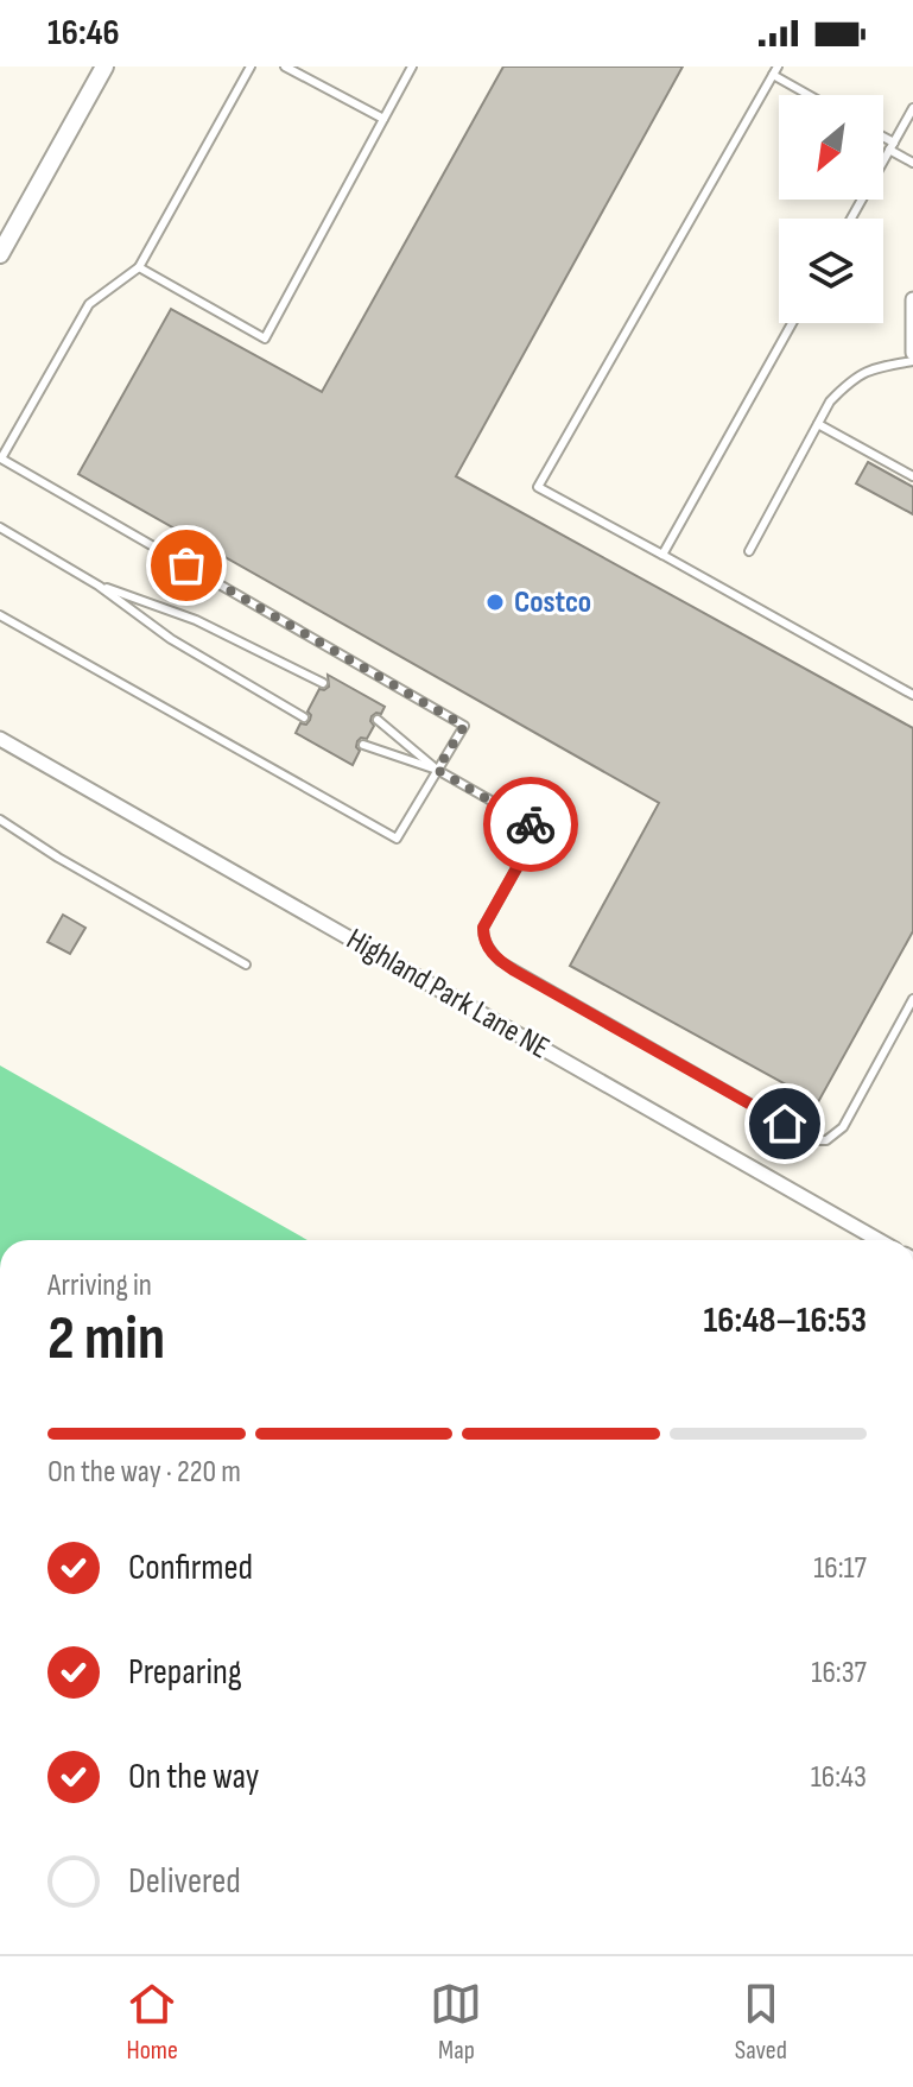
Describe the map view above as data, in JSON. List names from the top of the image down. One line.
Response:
{"streets":{"street":["Highland Park Lane NE"]},"places":["Costco"],"north":"bottom left","page":{"status":"16:46","heading":["2 min","Arriving in","16:48–16:53"],"bar":"On the way · 220 m","list":[["Confirmed","16:17"],["Preparing","16:37"],["On the way","16:43"],"Delivered"],"tabs":["Home","Map","Saved"]}}
